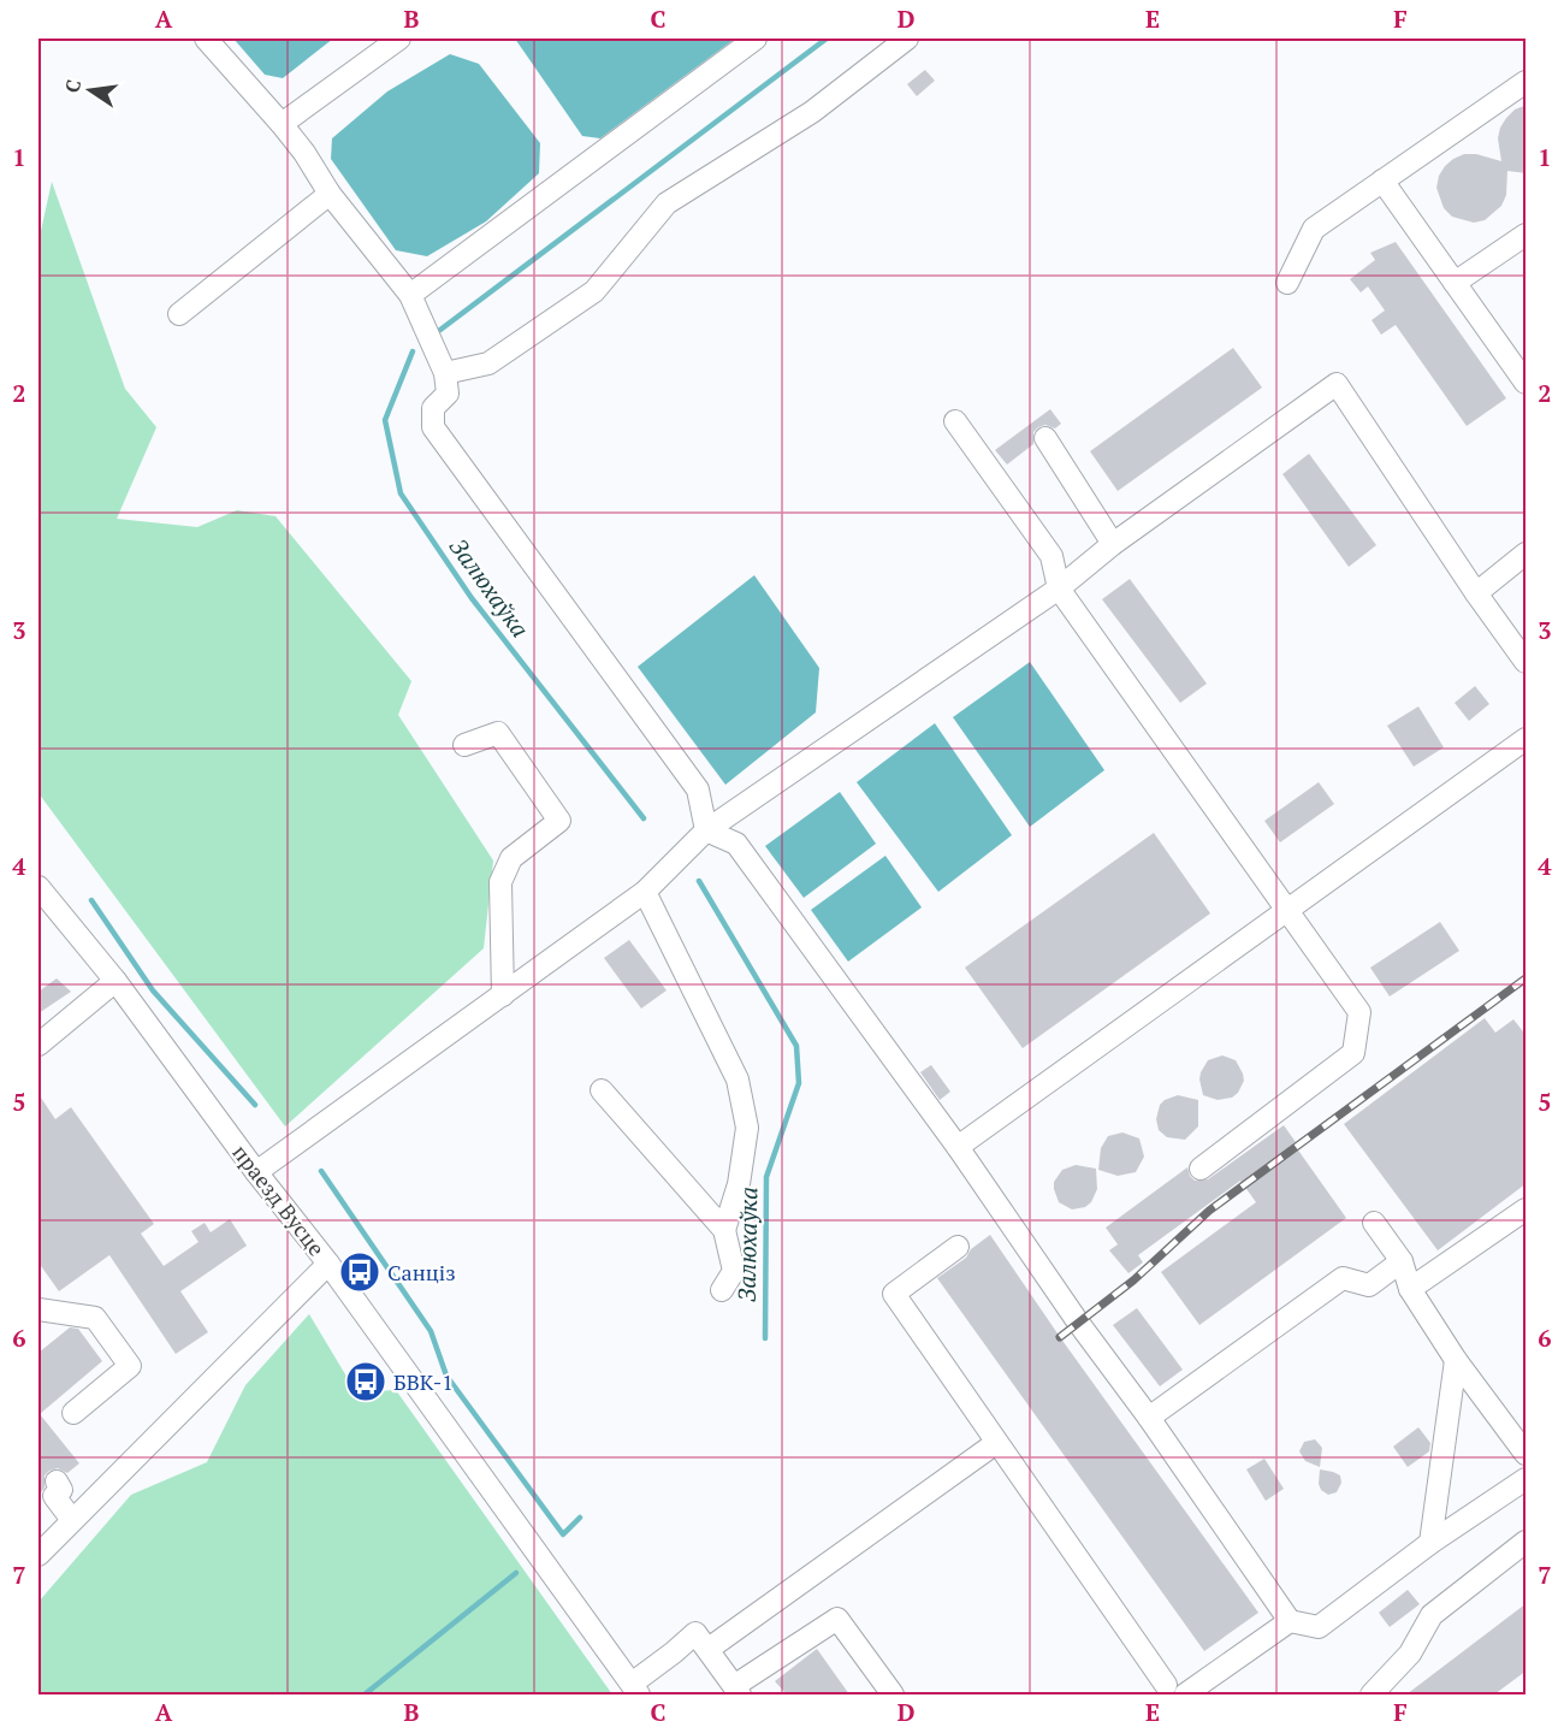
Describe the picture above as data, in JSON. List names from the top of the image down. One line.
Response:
{"streets":{"street":["праезд Вусце"]},"water":["Залюхаўка"],"places":{"bus stop":["Санціз","БВК-1"]},"north":"left","grid":{"columns":["A","B","C","D","E","F"],"rows":["1","2","3","4","5","6","7"]}}
